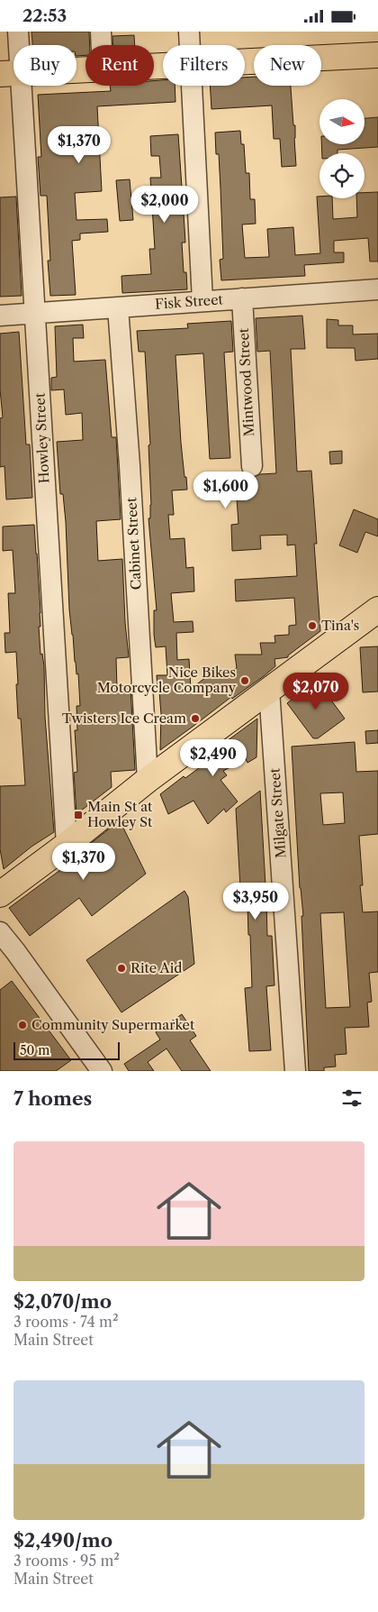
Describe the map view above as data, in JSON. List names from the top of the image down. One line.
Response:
{"streets":{"street":["Fisk Street","Mintwood Street","Howley Street","Cabinet Street","Milgate Street"]},"crossings":[["Fisk Street","Mintwood Street"],["Fisk Street","Howley Street"],["Fisk Street","Cabinet Street"]],"places":{"other":["Tina's","Nice Bikes Motorcycle Company","Twisters Ice Cream","Rite Aid","Community Supermarket"],"transit":["Main St at Howley St"]},"scale_bar":"50 m","north":"right","page":{"status":"22:53","chip":["Buy","Rent","Filters","New"],"price":["$1,370","$2,000","$1,600","$2,070","$2,490","$1,370","$3,950"],"scale":"50 m","heading":"7 homes","list":[{"name":"$2,070/mo","note":"3 rooms · 74 m² · Main Street"},{"name":"$2,490/mo","note":"3 rooms · 95 m² · Main Street"}]}}
